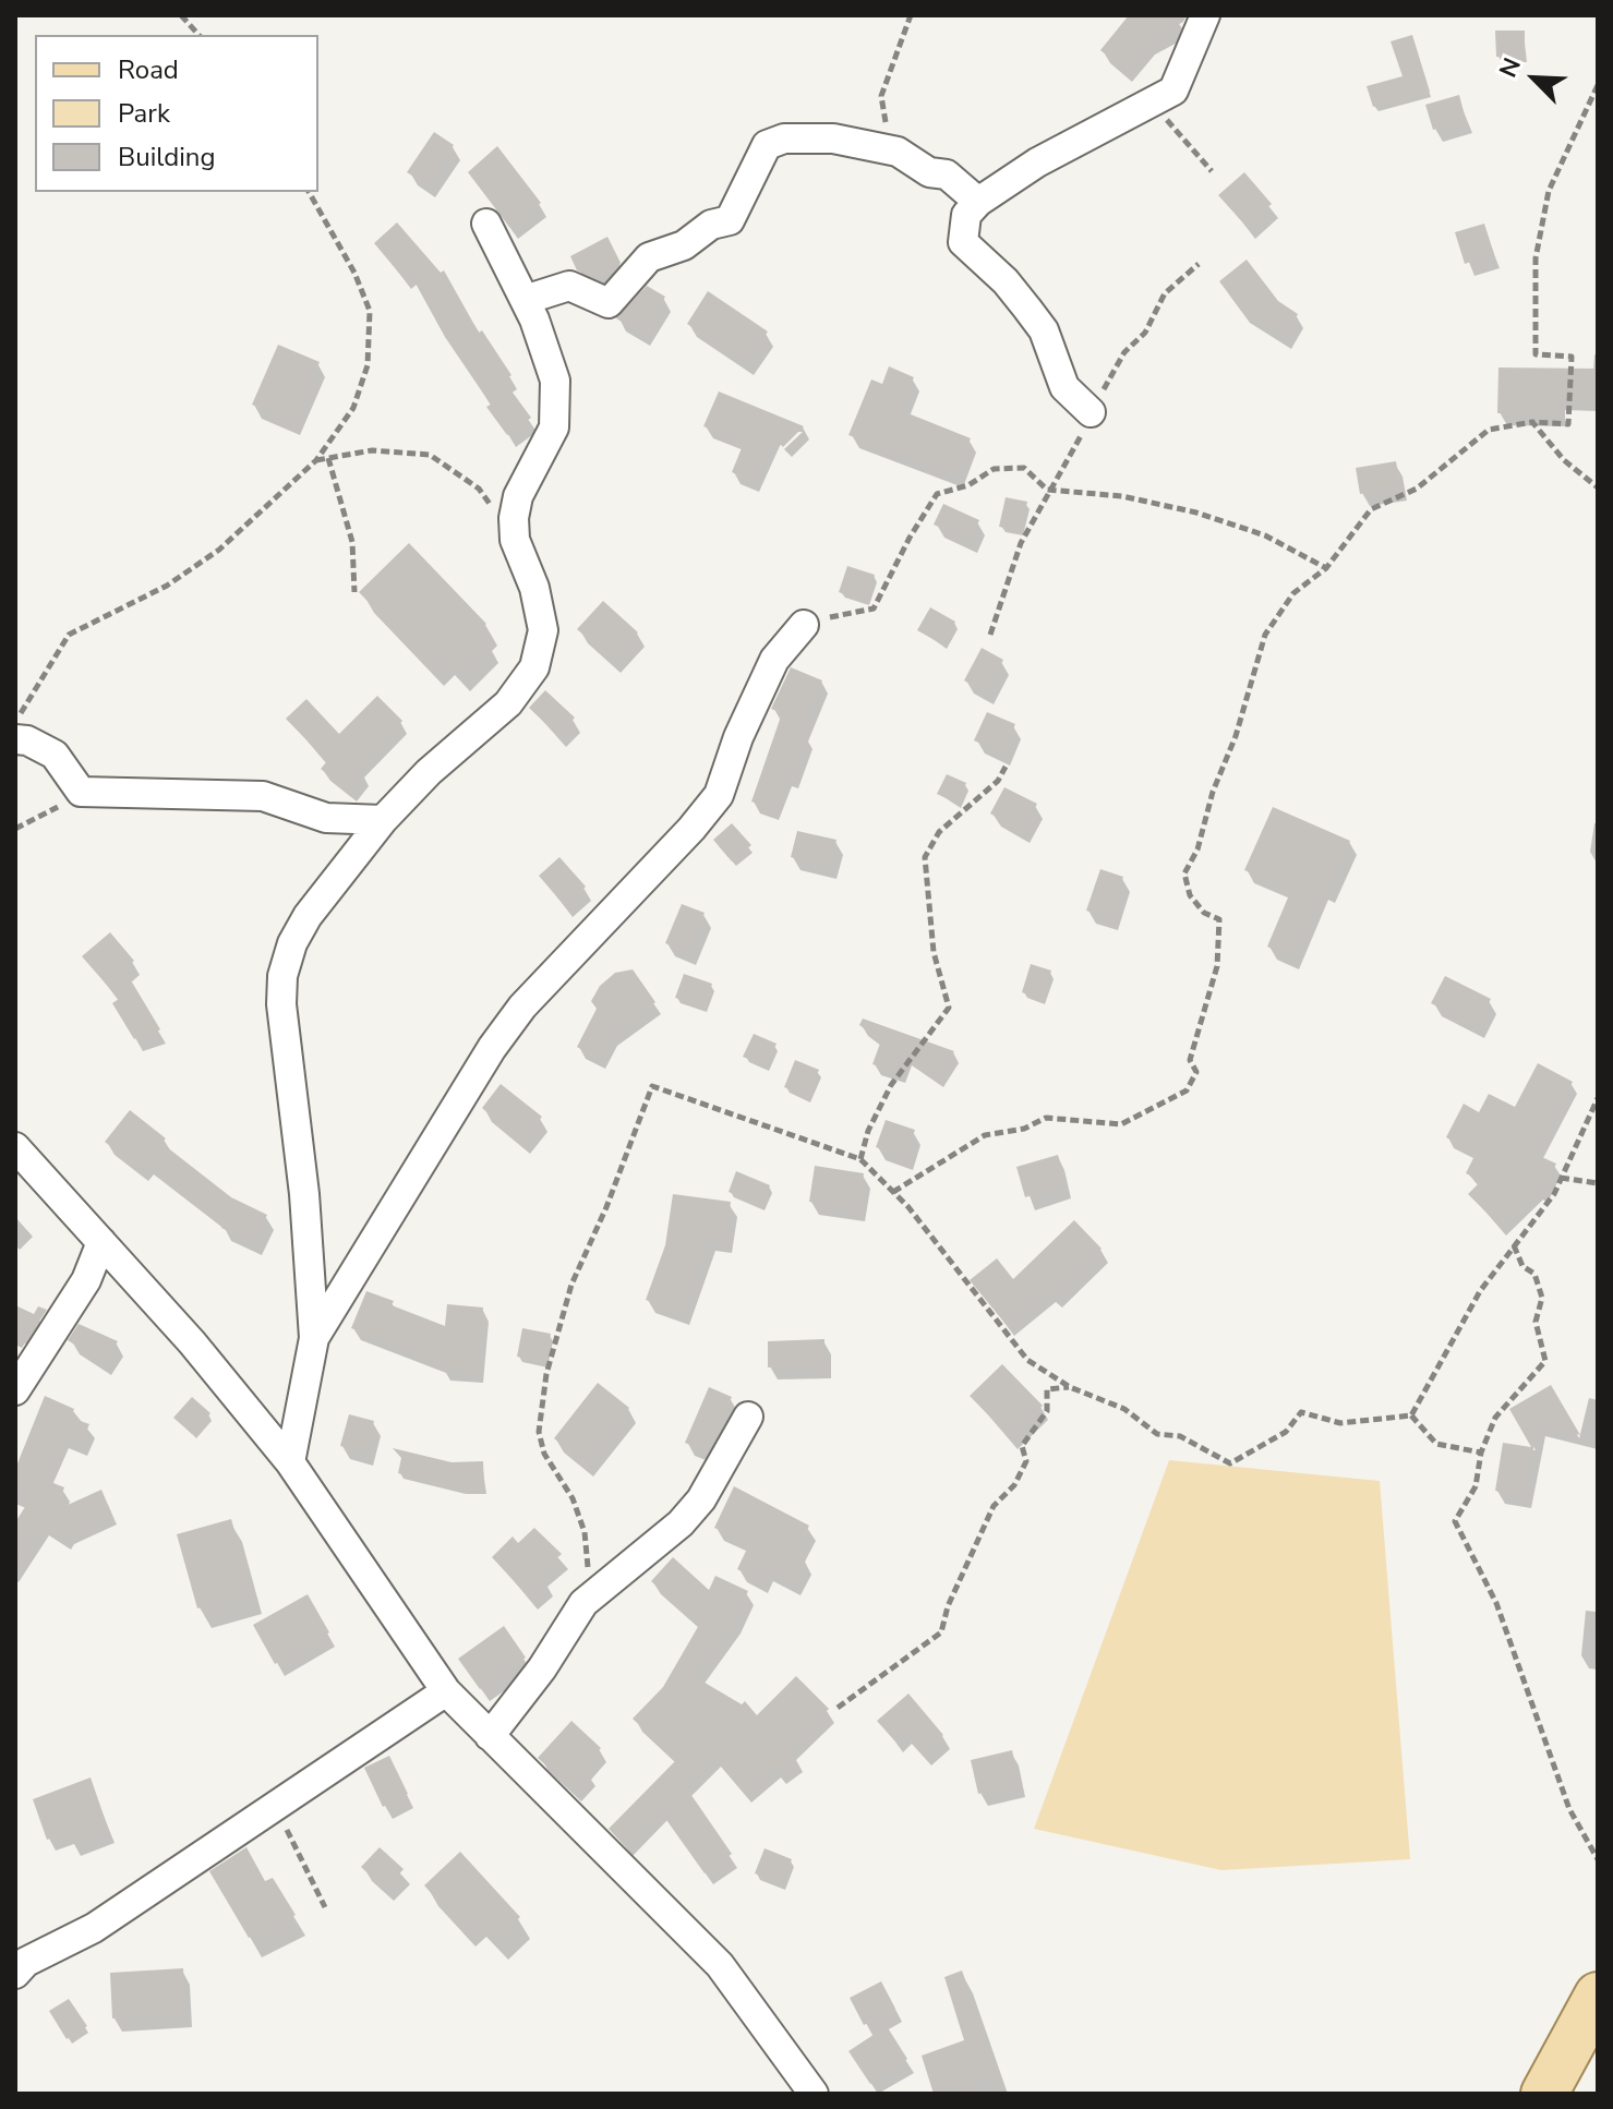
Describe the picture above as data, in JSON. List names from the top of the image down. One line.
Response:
{"legend":["Road","Park","Building"],"north":"top left"}
